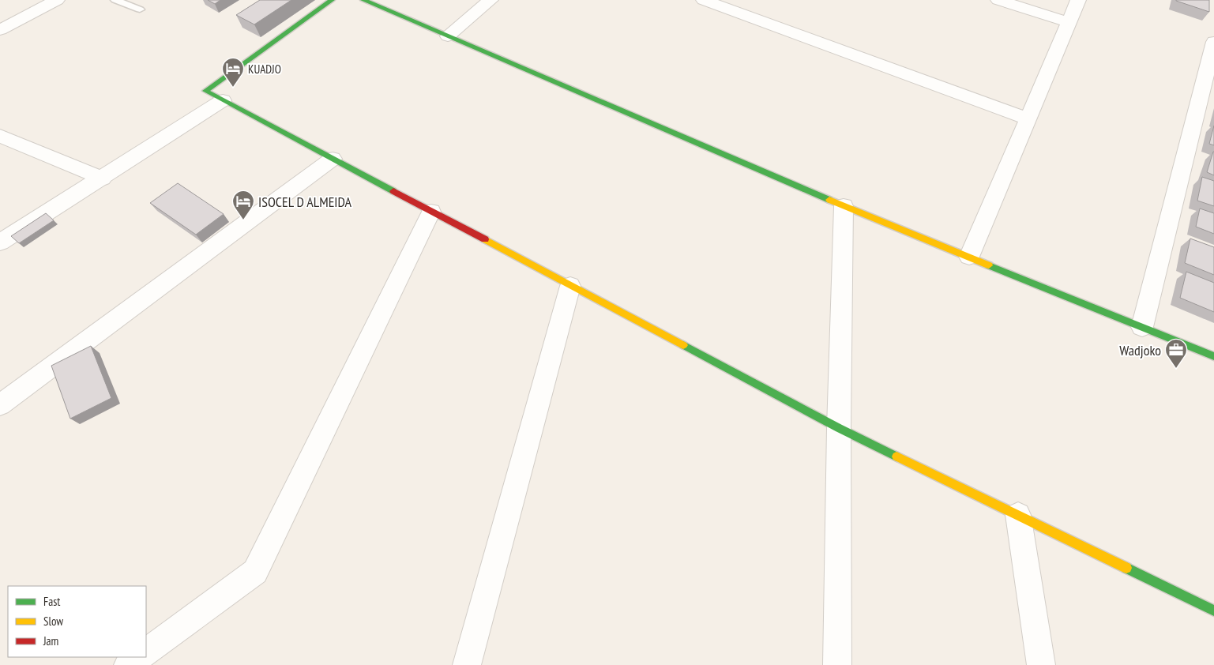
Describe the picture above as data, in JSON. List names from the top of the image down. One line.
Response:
{"places":{"hotel":["KUADJO","ISOCEL D ALMEIDA"],"office":["Wadjoko"]},"legend":["Fast","Slow","Jam"]}
